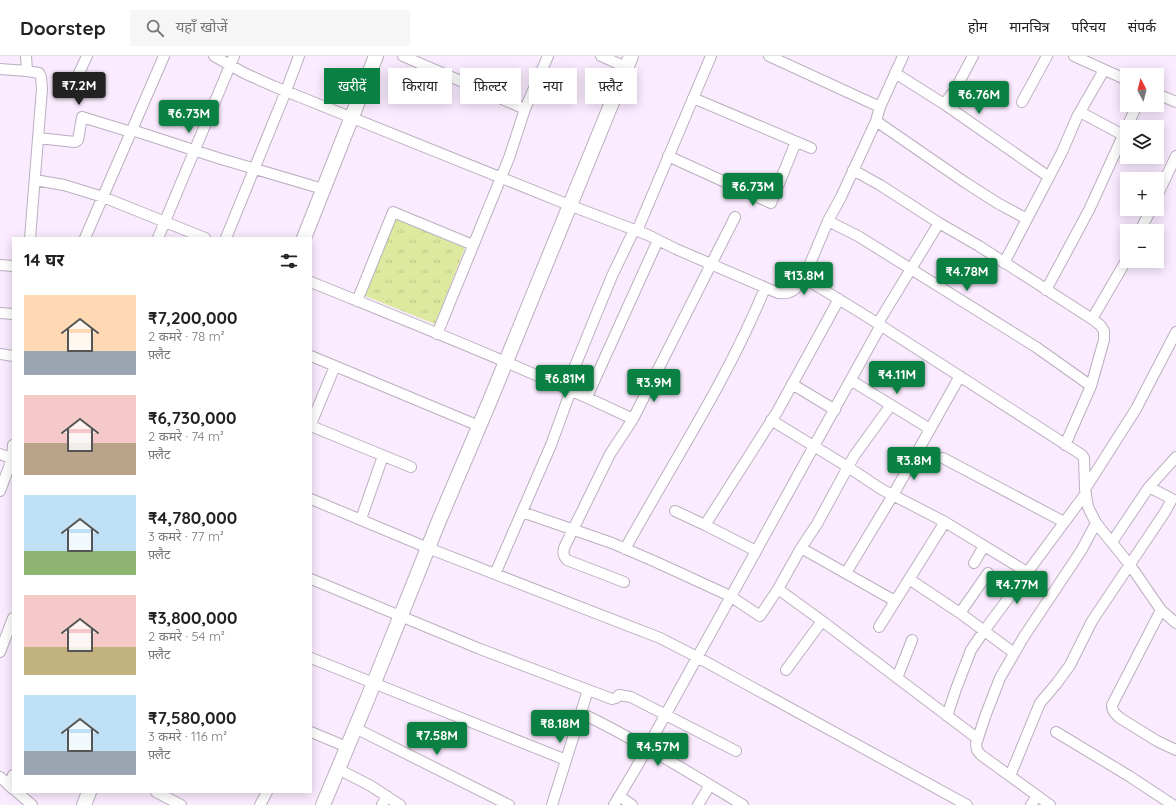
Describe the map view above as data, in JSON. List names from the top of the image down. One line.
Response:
{"north":"top","page":{"header":"Doorstep","search":"यहाँ खोजें","nav":["होम","मानचित्र","परिचय","संपर्क"],"map_buttons":["+","−"],"chip":["खरीदें","किराया","फ़िल्टर","नया","फ़्लैट"],"price":["₹7.2M","₹6.76M","₹6.73M","₹6.73M","₹4.78M","₹13.8M","₹4.11M","₹6.81M","₹3.9M","₹3.8M","₹4.77M","₹8.18M","₹7.58M","₹4.57M"],"heading":"14 घर","list":[{"name":"₹7,200,000","note":"2 कमरे · 78 m² · फ़्लैट"},{"name":"₹6,730,000","note":"2 कमरे · 74 m² · फ़्लैट"},{"name":"₹4,780,000","note":"3 कमरे · 77 m² · फ़्लैट"},{"name":"₹3,800,000","note":"2 कमरे · 54 m² · फ़्लैट"},{"name":"₹7,580,000","note":"3 कमरे · 116 m² · फ़्लैट"}]}}
